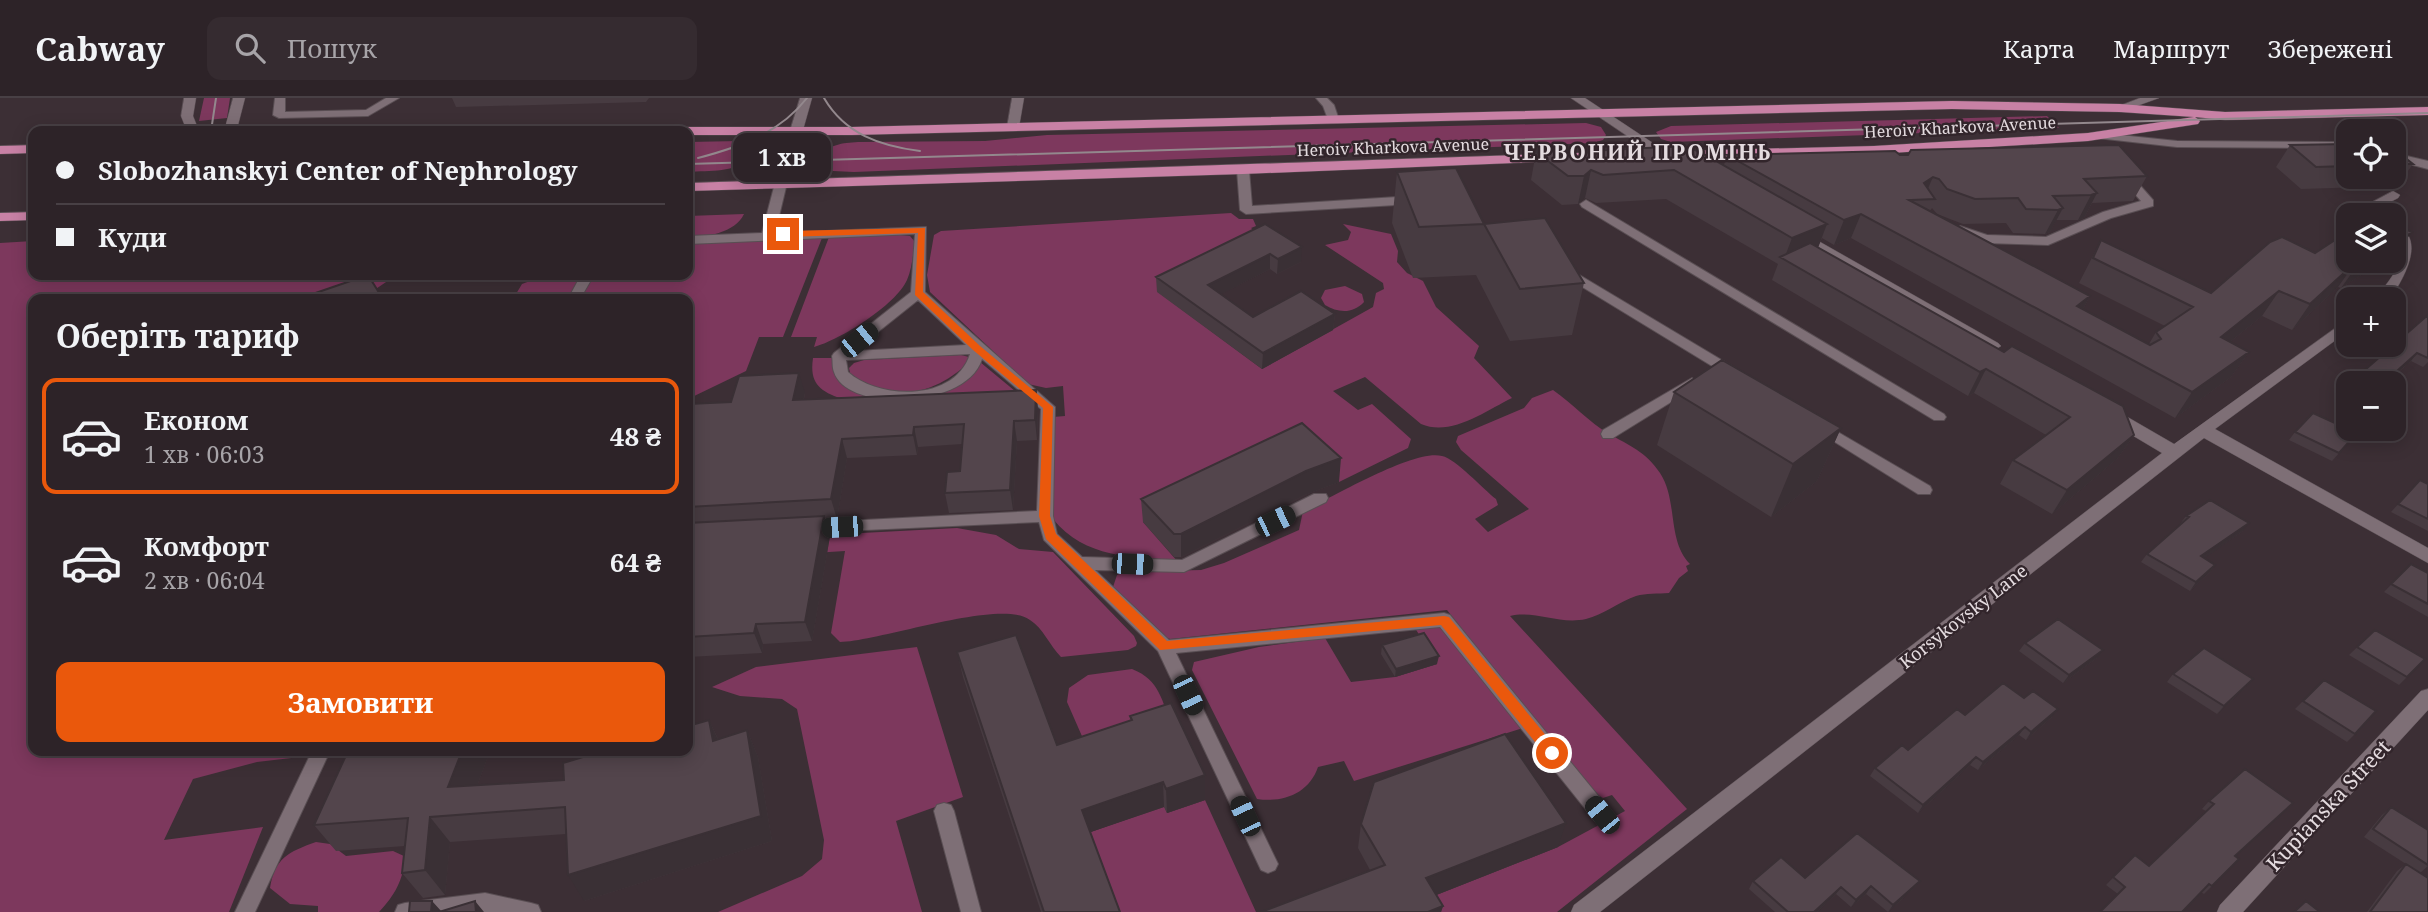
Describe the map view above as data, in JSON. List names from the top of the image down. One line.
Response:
{"streets":{"main road":["Heroiv Kharkova Avenue"],"street":["Korsykovsky Lane","Kupianska Street"]},"districts":["ЧЕРВОНИЙ ПРОМІНЬ"],"page":{"header":"Cabway","search":"Пошук","nav":["Карта","Маршрут","Збережені"],"map_buttons":["+","−"],"banner":["Slobozhanskyi Center of Nephrology","Куди"],"bubble":"1 хв","heading":"Оберіть тариф","list":[{"name":"Економ","note":"1 хв · 06:03","value":"48 ₴"},{"name":"Комфорт","note":"2 хв · 06:04","value":"64 ₴"}],"buttons":"Замовити"}}
